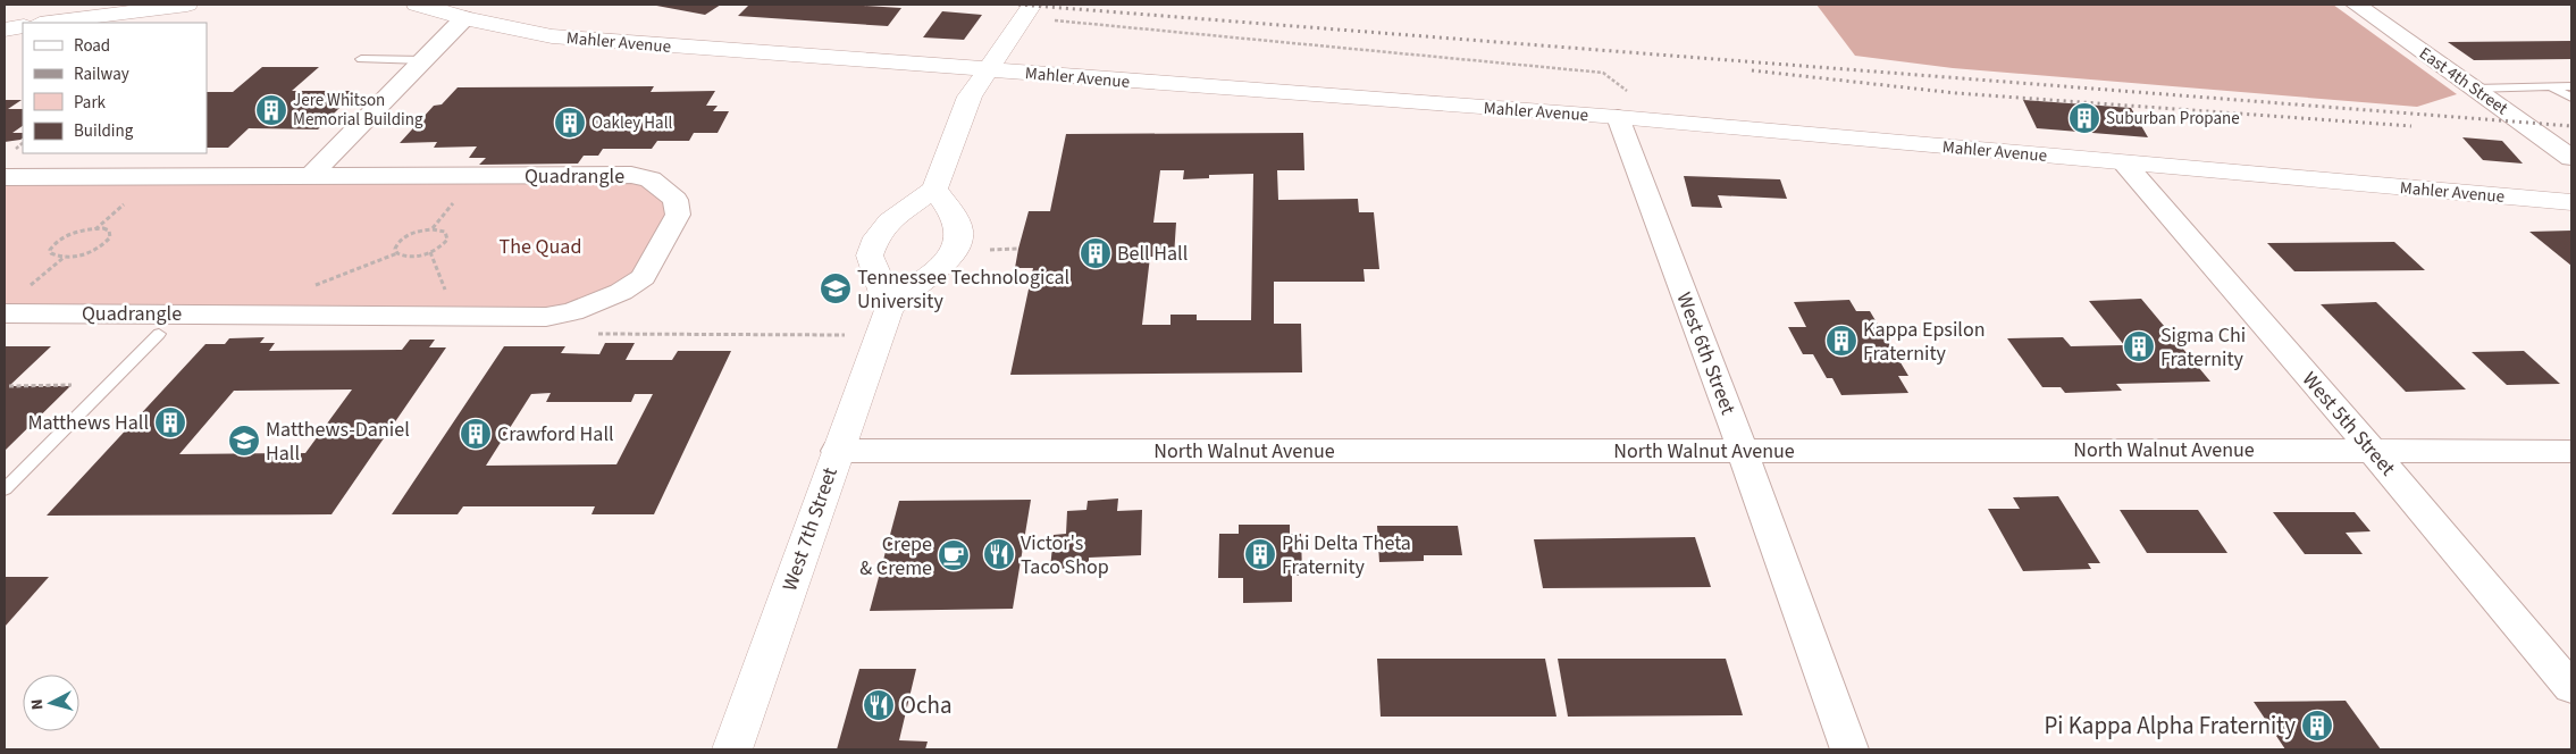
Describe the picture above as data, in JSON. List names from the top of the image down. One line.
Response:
{"streets":{"street":["Mahler Avenue","East 4th Street","Quadrangle","West 6th Street","West 5th Street","North Walnut Avenue","West 7th Street"]},"crossings":[["Mahler Avenue","West 6th Street"],["Mahler Avenue","West 5th Street"],["West 6th Street","North Walnut Avenue"],["West 5th Street","North Walnut Avenue"],["North Walnut Avenue","West 7th Street"]],"parks":["The Quad"],"places":{"building":["Jere Whitson Memorial Building","Suburban Propane","Oakley Hall","Bell Hall","Kappa Epsilon Fraternity","Sigma Chi Fraternity","Matthews Hall","Crawford Hall","Phi Delta Theta Fraternity","Pi Kappa Alpha Fraternity"],"school or university":["Tennessee Technological University","Matthews-Daniel Hall"],"restaurant":["Victor's Taco Shop","Ocha"],"cafe":["Crepe & Creme"]},"legend":["Road","Railway","Park","Building"],"north":"left"}
